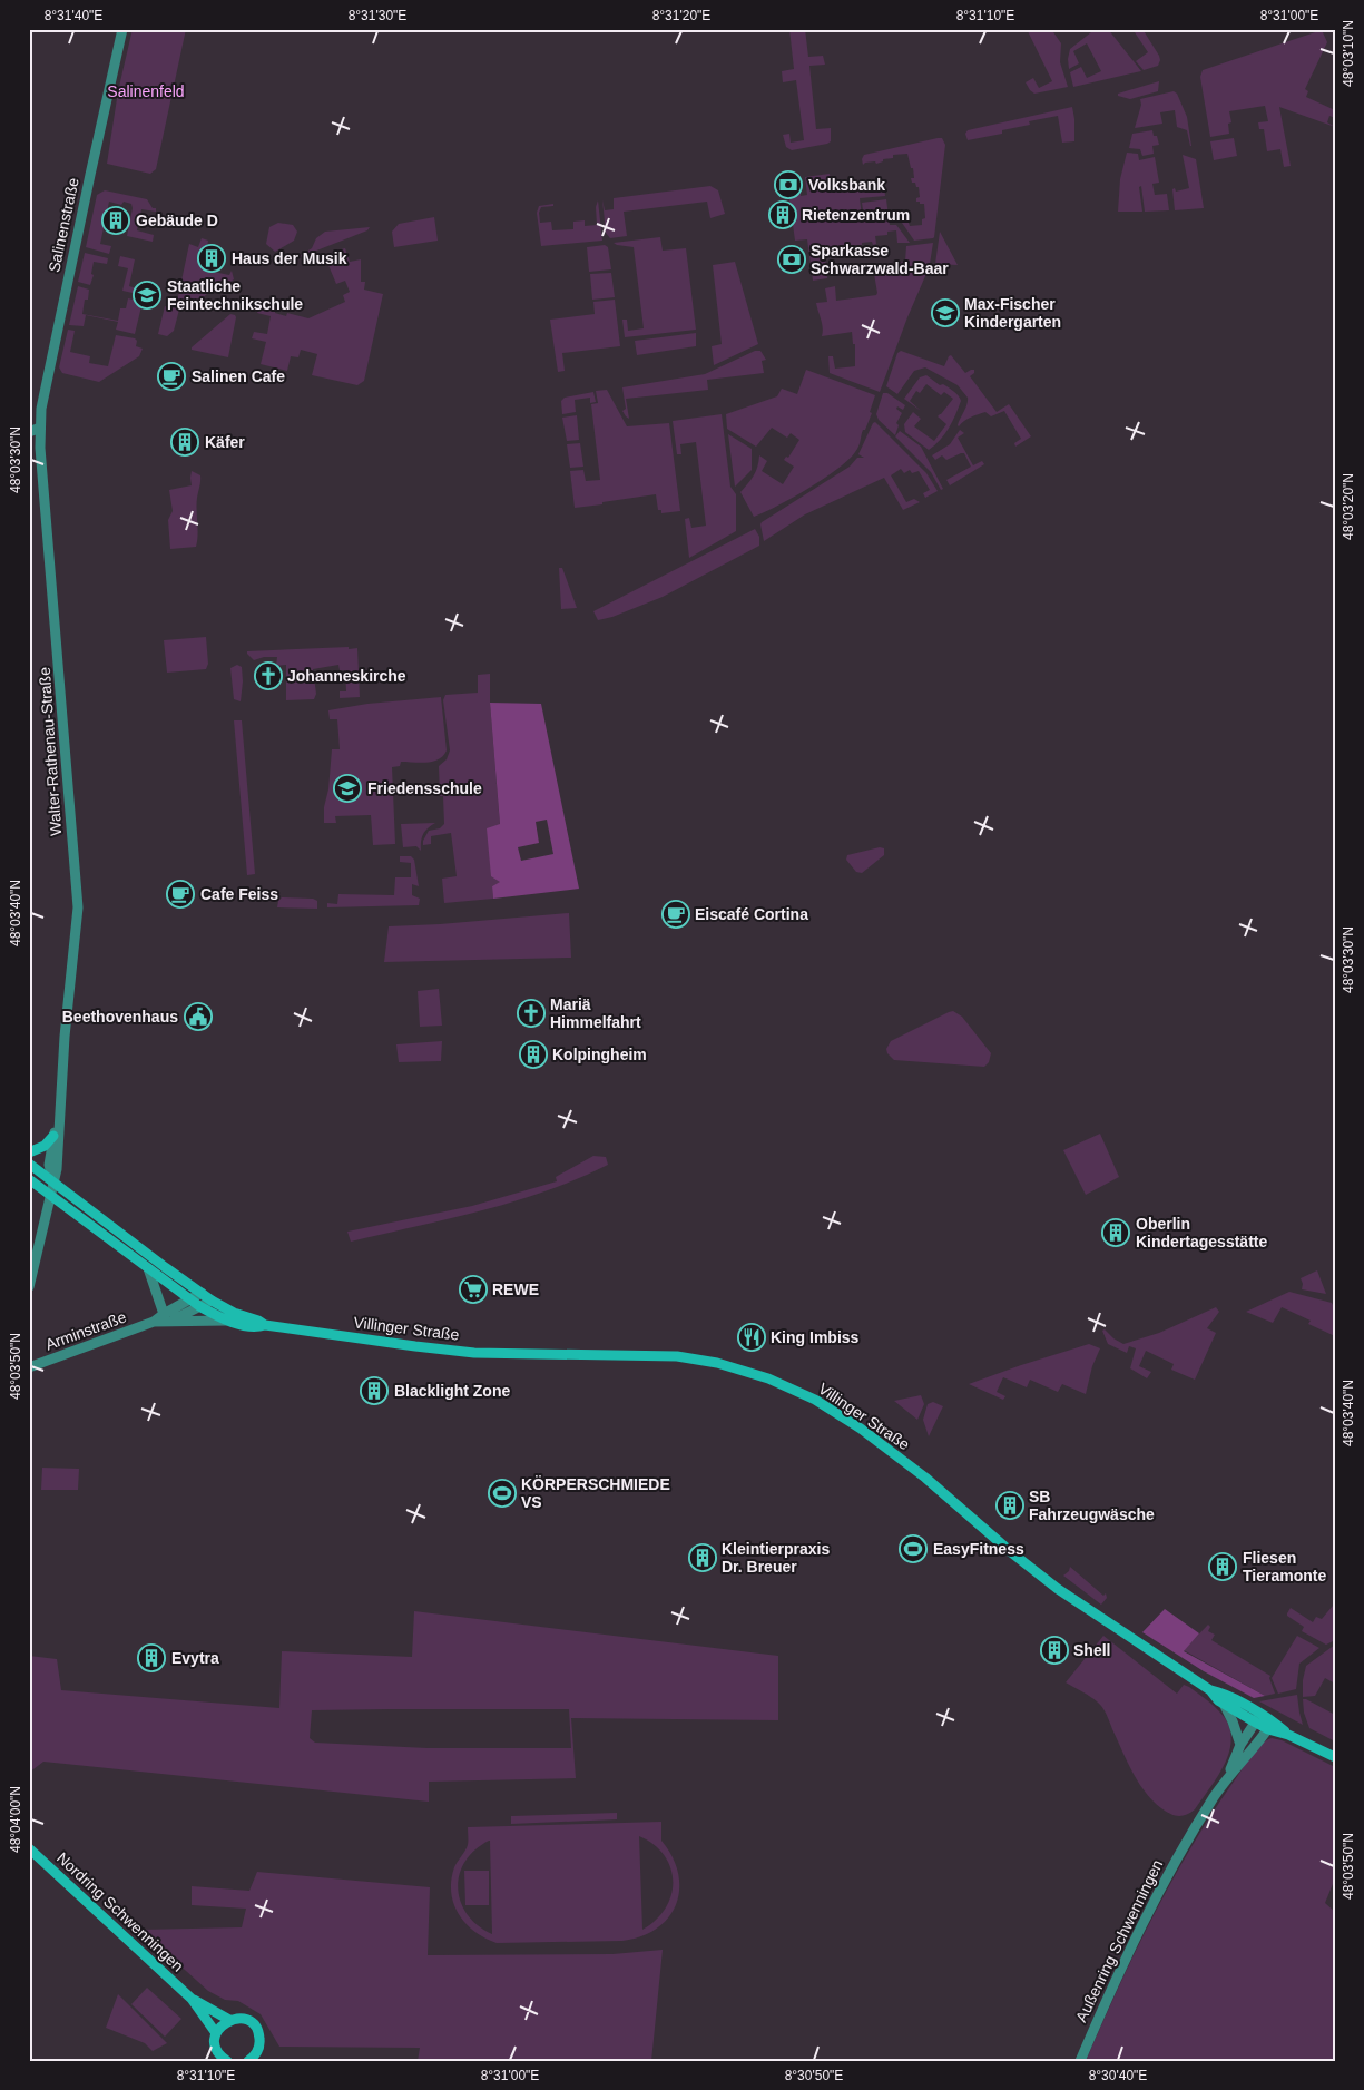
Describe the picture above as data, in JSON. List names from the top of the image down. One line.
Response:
{"streets":{"main road":["Villinger Straße","Nordring Schwenningen"],"street":["Salinenstraße","Walter-Rathenau-Straße","Arminstraße","Außenring Schwenningen"]},"crossings":[["Salinenstraße","Walter-Rathenau-Straße"],["Villinger Straße","Arminstraße"],["Villinger Straße","Außenring Schwenningen"]],"parks":["Salinenfeld"],"places":{"bank":["Volksbank","Sparkasse Schwarzwald-Baar"],"building":["Rietenzentrum","Gebäude D","Haus der Musik","Käfer","Kolpingheim","Oberlin Kindertagesstätte","Blacklight Zone","SB Fahrzeugwäsche","Kleintierpraxis Dr. Breuer","Fliesen Tieramonte","Shell","Evytra"],"school or university":["Staatliche Feintechnikschule","Max-Fischer Kindergarten","Friedensschule"],"cafe":["Salinen Cafe","Cafe Feiss","Eiscafé Cortina"],"church":["Johanneskirche","Mariä Himmelfahrt"],"public building":["Beethovenhaus"],"supermarket":["REWE"],"restaurant":["King Imbiss"],"sports":["KÖRPERSCHMIEDE VS","EasyFitness"]},"coordinates":["8°31'40\"E","8°31'30\"E","8°31'20\"E","8°31'10\"E","8°31'00\"E","48°03'10\"N","48°03'30\"N","48°03'20\"N","48°03'40\"N","48°03'50\"N","48°04'00\"N","8°30'50\"E","8°30'40\"E"]}
